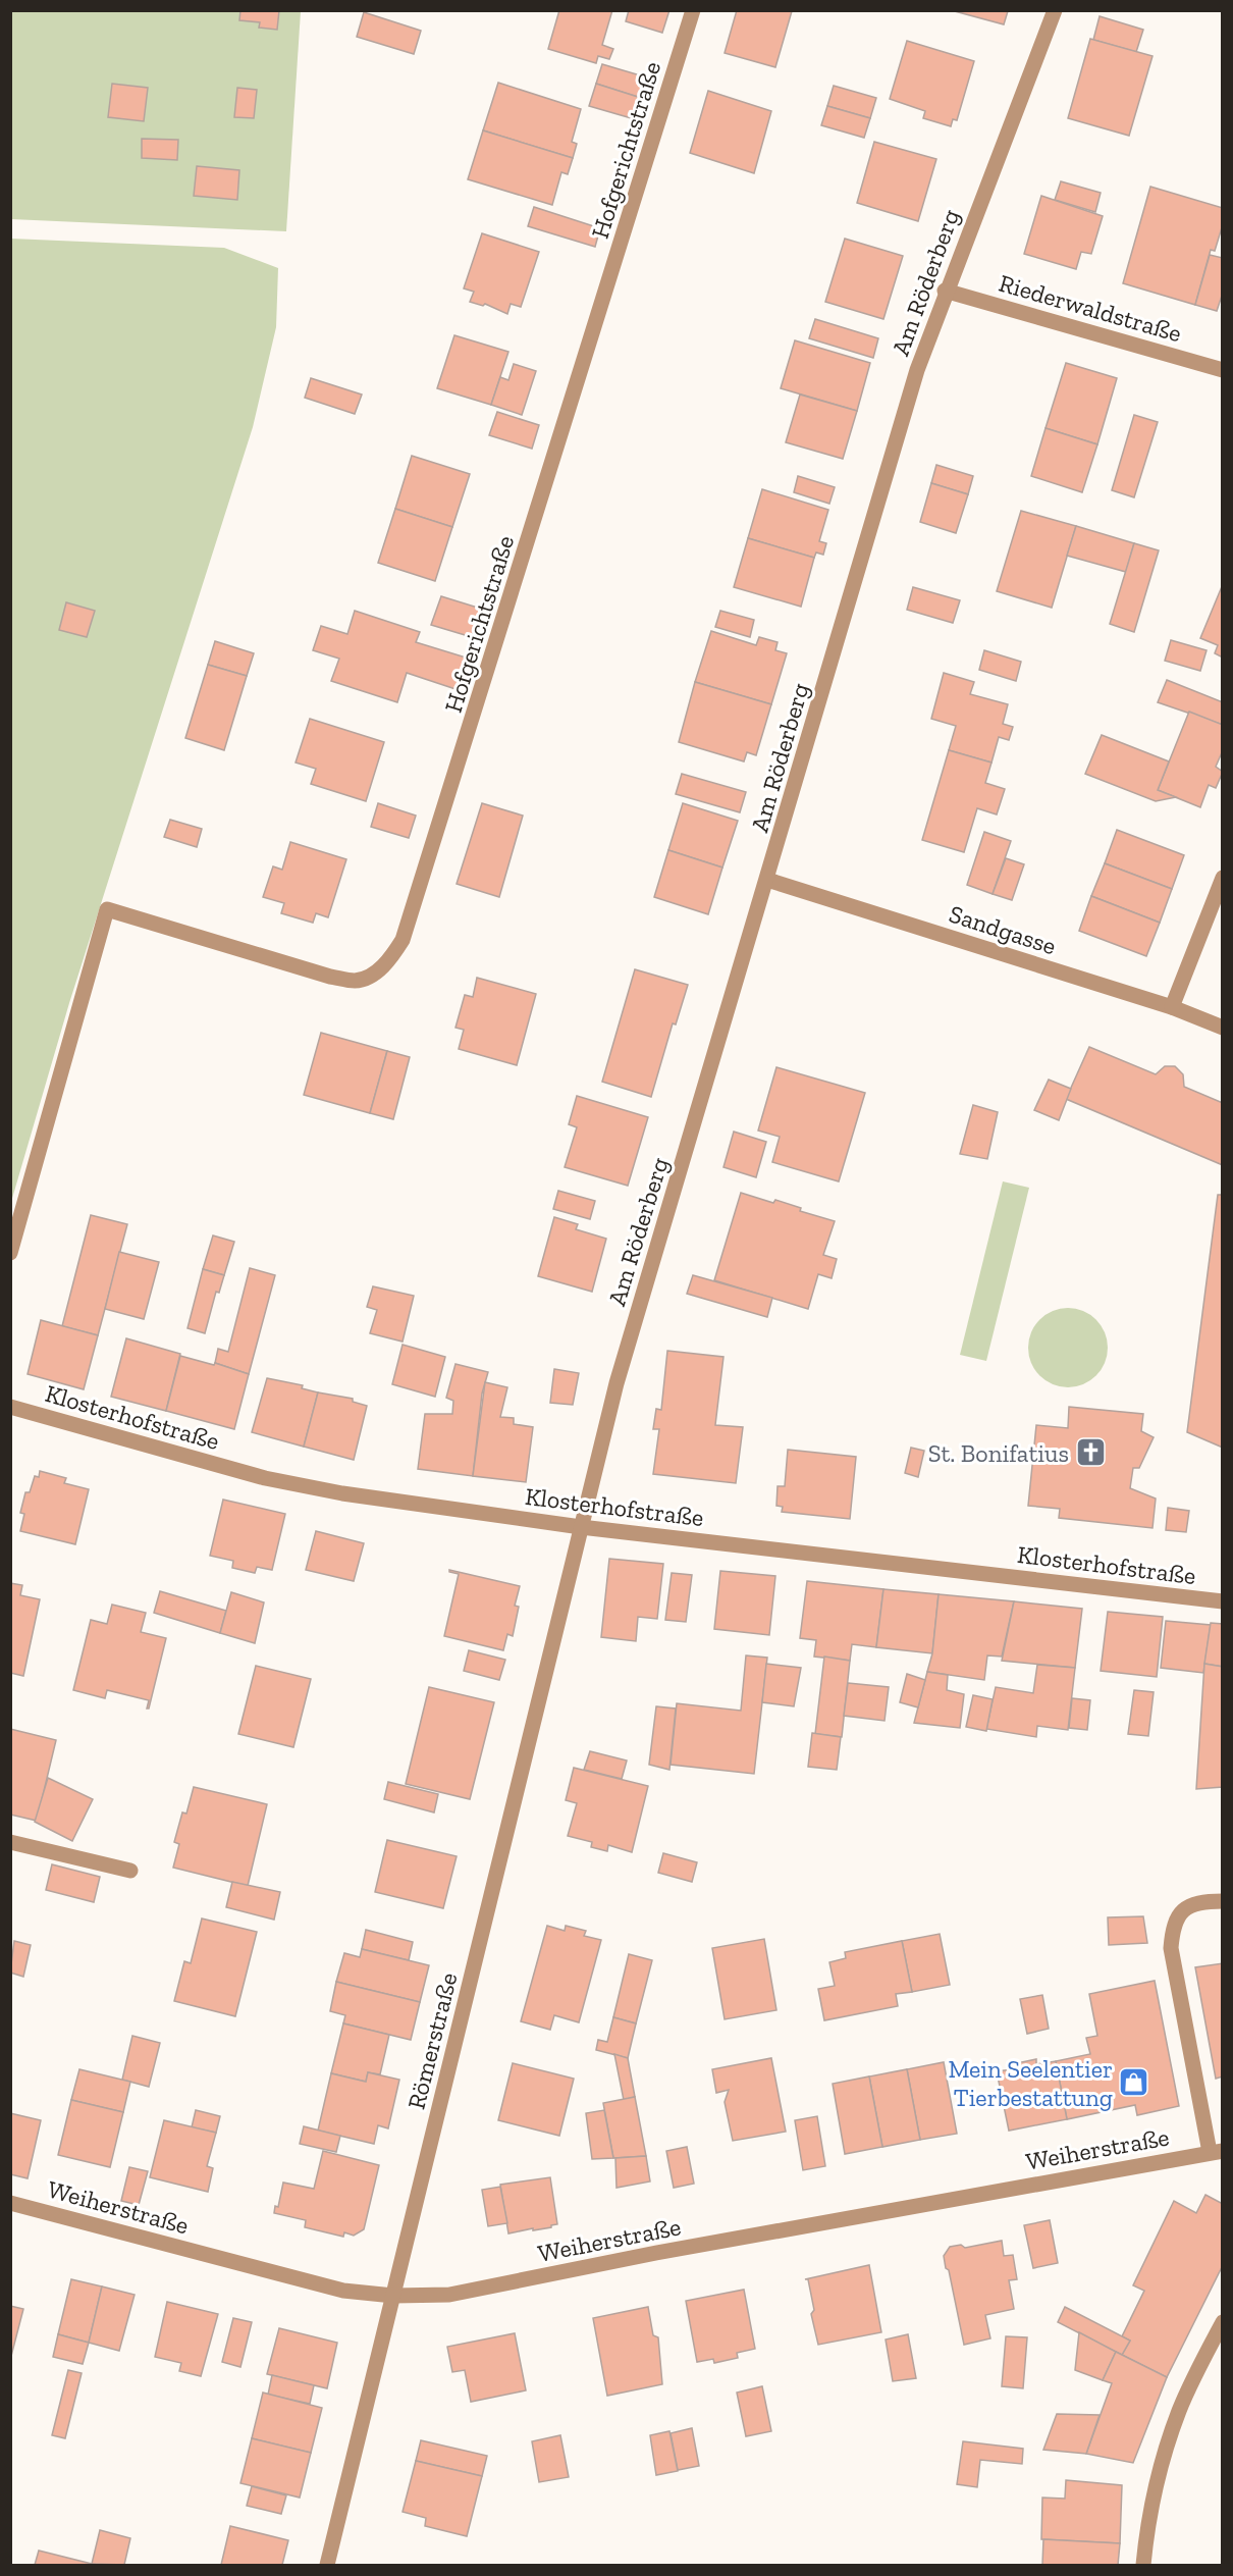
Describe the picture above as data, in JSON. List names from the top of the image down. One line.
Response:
{"streets":{"street":["Hofgerichtstraße","Am Röderberg","Riederwaldstraße","Sandgasse","Klosterhofstraße","Römerstraße","Weiherstraße"]},"crossings":[["Am Röderberg","Riederwaldstraße"],["Am Röderberg","Sandgasse"],["Am Röderberg","Klosterhofstraße"],["Am Röderberg","Römerstraße"],["Klosterhofstraße","Römerstraße"],["Römerstraße","Weiherstraße"]],"places":{"church":["St. Bonifatius"],"shop":["Mein Seelentier Tierbestattung"]}}
